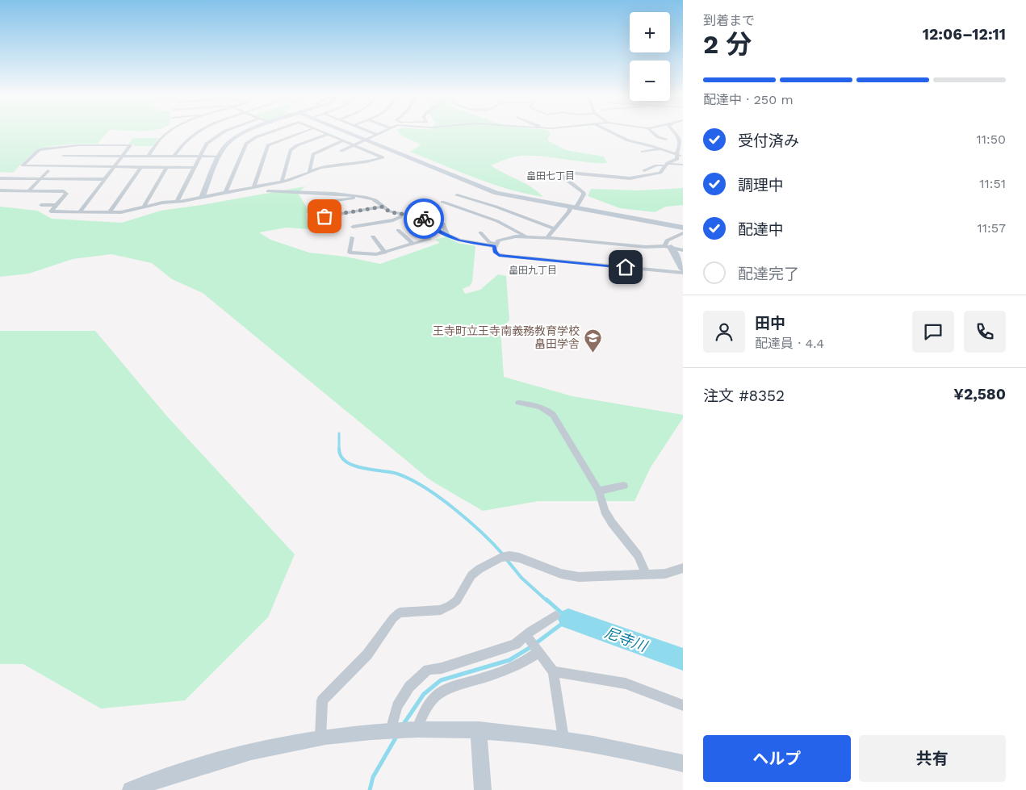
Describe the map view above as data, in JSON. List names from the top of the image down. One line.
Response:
{"districts":["畠田七丁目","畠田九丁目"],"water":["尼寺川"],"places":{"school or university":["王寺町立王寺南義務教育学校 畠田学舎"]},"page":{"heading":["2 分","到着まで","12:06–12:11"],"panel":["田中","配達員 · 4.4","注文 #8352","¥2,580"],"map_buttons":["+","−"],"bar":"配達中 · 250 m","list":[["受付済み","11:50"],["調理中","11:51"],["配達中","11:57"],"配達完了"],"buttons":["ヘルプ","共有"]}}
